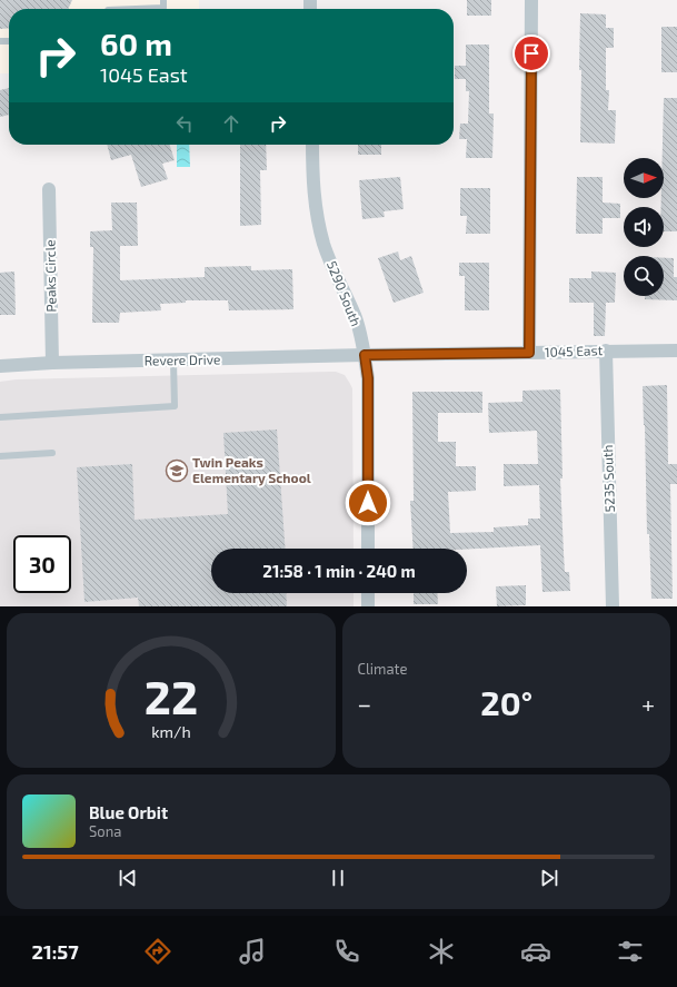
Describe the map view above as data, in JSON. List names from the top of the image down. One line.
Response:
{"streets":{"street":["Peaks Circle","5290 South","1045 East","Revere Drive","5235 South"]},"crossings":[["Peaks Circle","Revere Drive"],["5290 South","1045 East"],["5290 South","Revere Drive"],["1045 East","Revere Drive"],["1045 East","5235 South"]],"places":{"school or university":["Twin Peaks Elementary School"]},"north":"right","page":{"turn":["60 m","1045 East"],"limit":"30","trip":"21:58 · 1 min · 240 m","tile":"Climate","heat":["−","20°","+"],"song":["Blue Orbit","Sona"],"tabs":"21:57","gauge":["22","km/h"]}}
